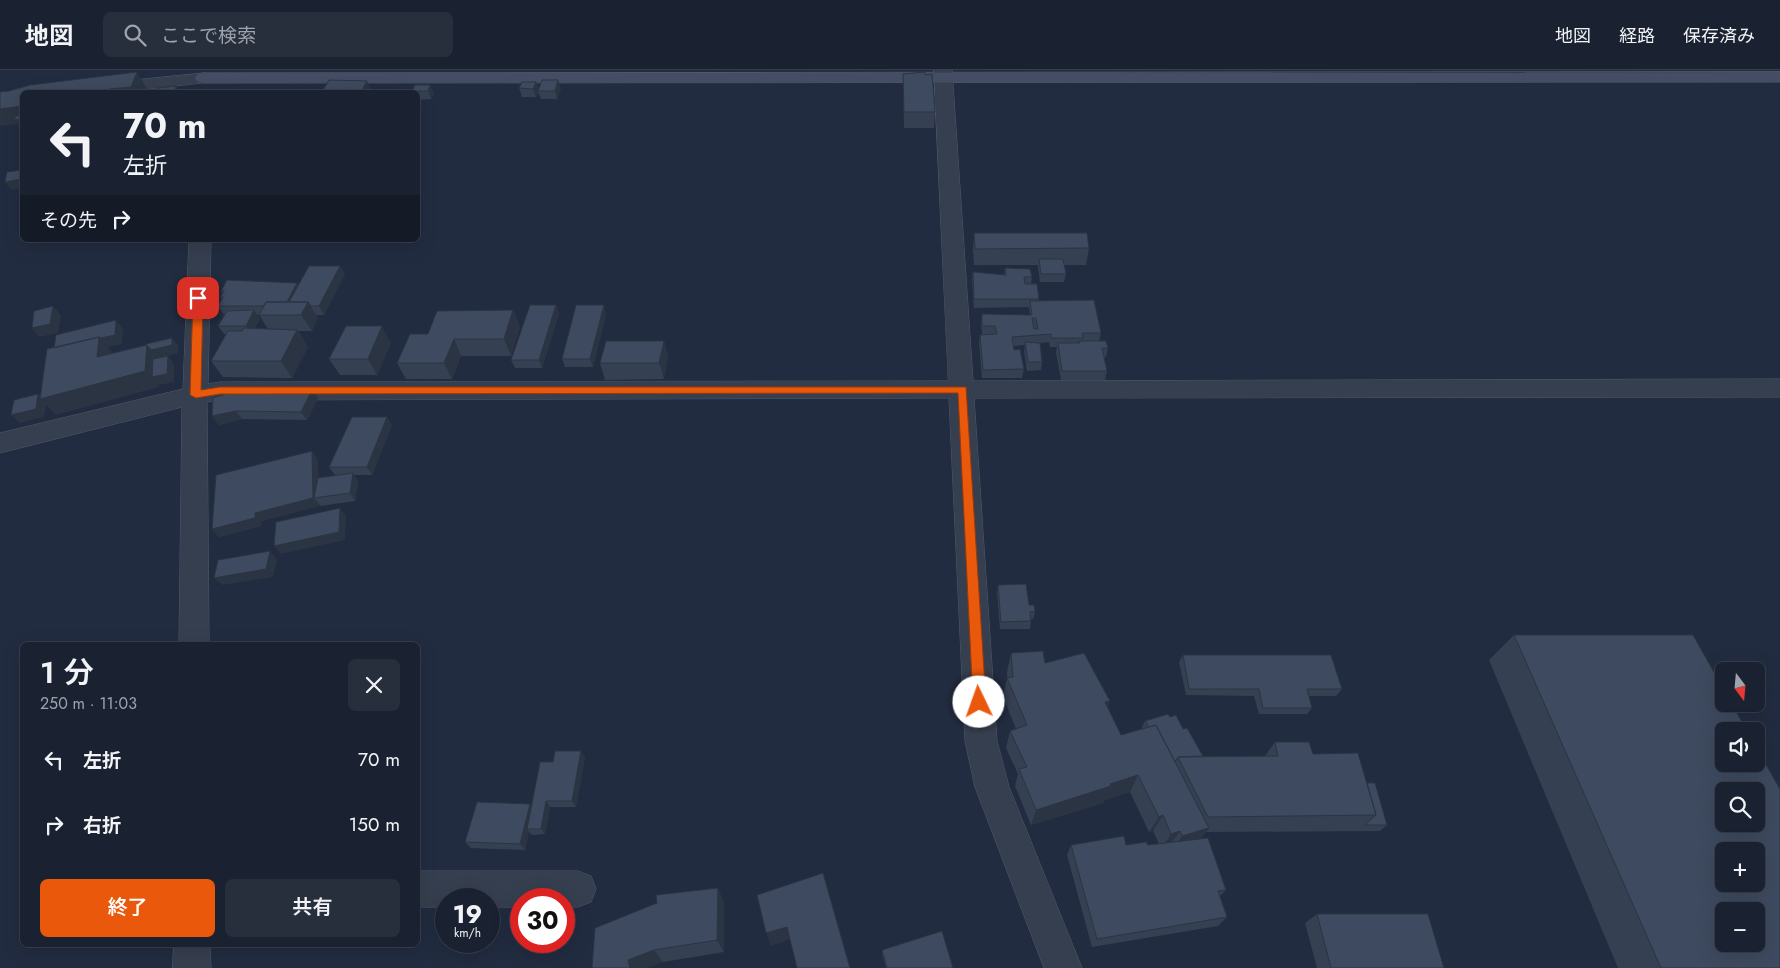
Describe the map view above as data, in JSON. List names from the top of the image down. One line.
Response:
{"north":"bottom","page":{"header":"地図","search":"ここで検索","nav":["地図","経路","保存済み"],"turn":["70 m","左折"],"then":"その先","heading":["1 分","250 m · 11:03"],"map_buttons":["+","−"],"list":[{"name":"左折","value":"70 m"},{"name":"右折","value":"150 m"}],"buttons":["終了","共有"],"speed":"19 km/h","limit":"30"}}
